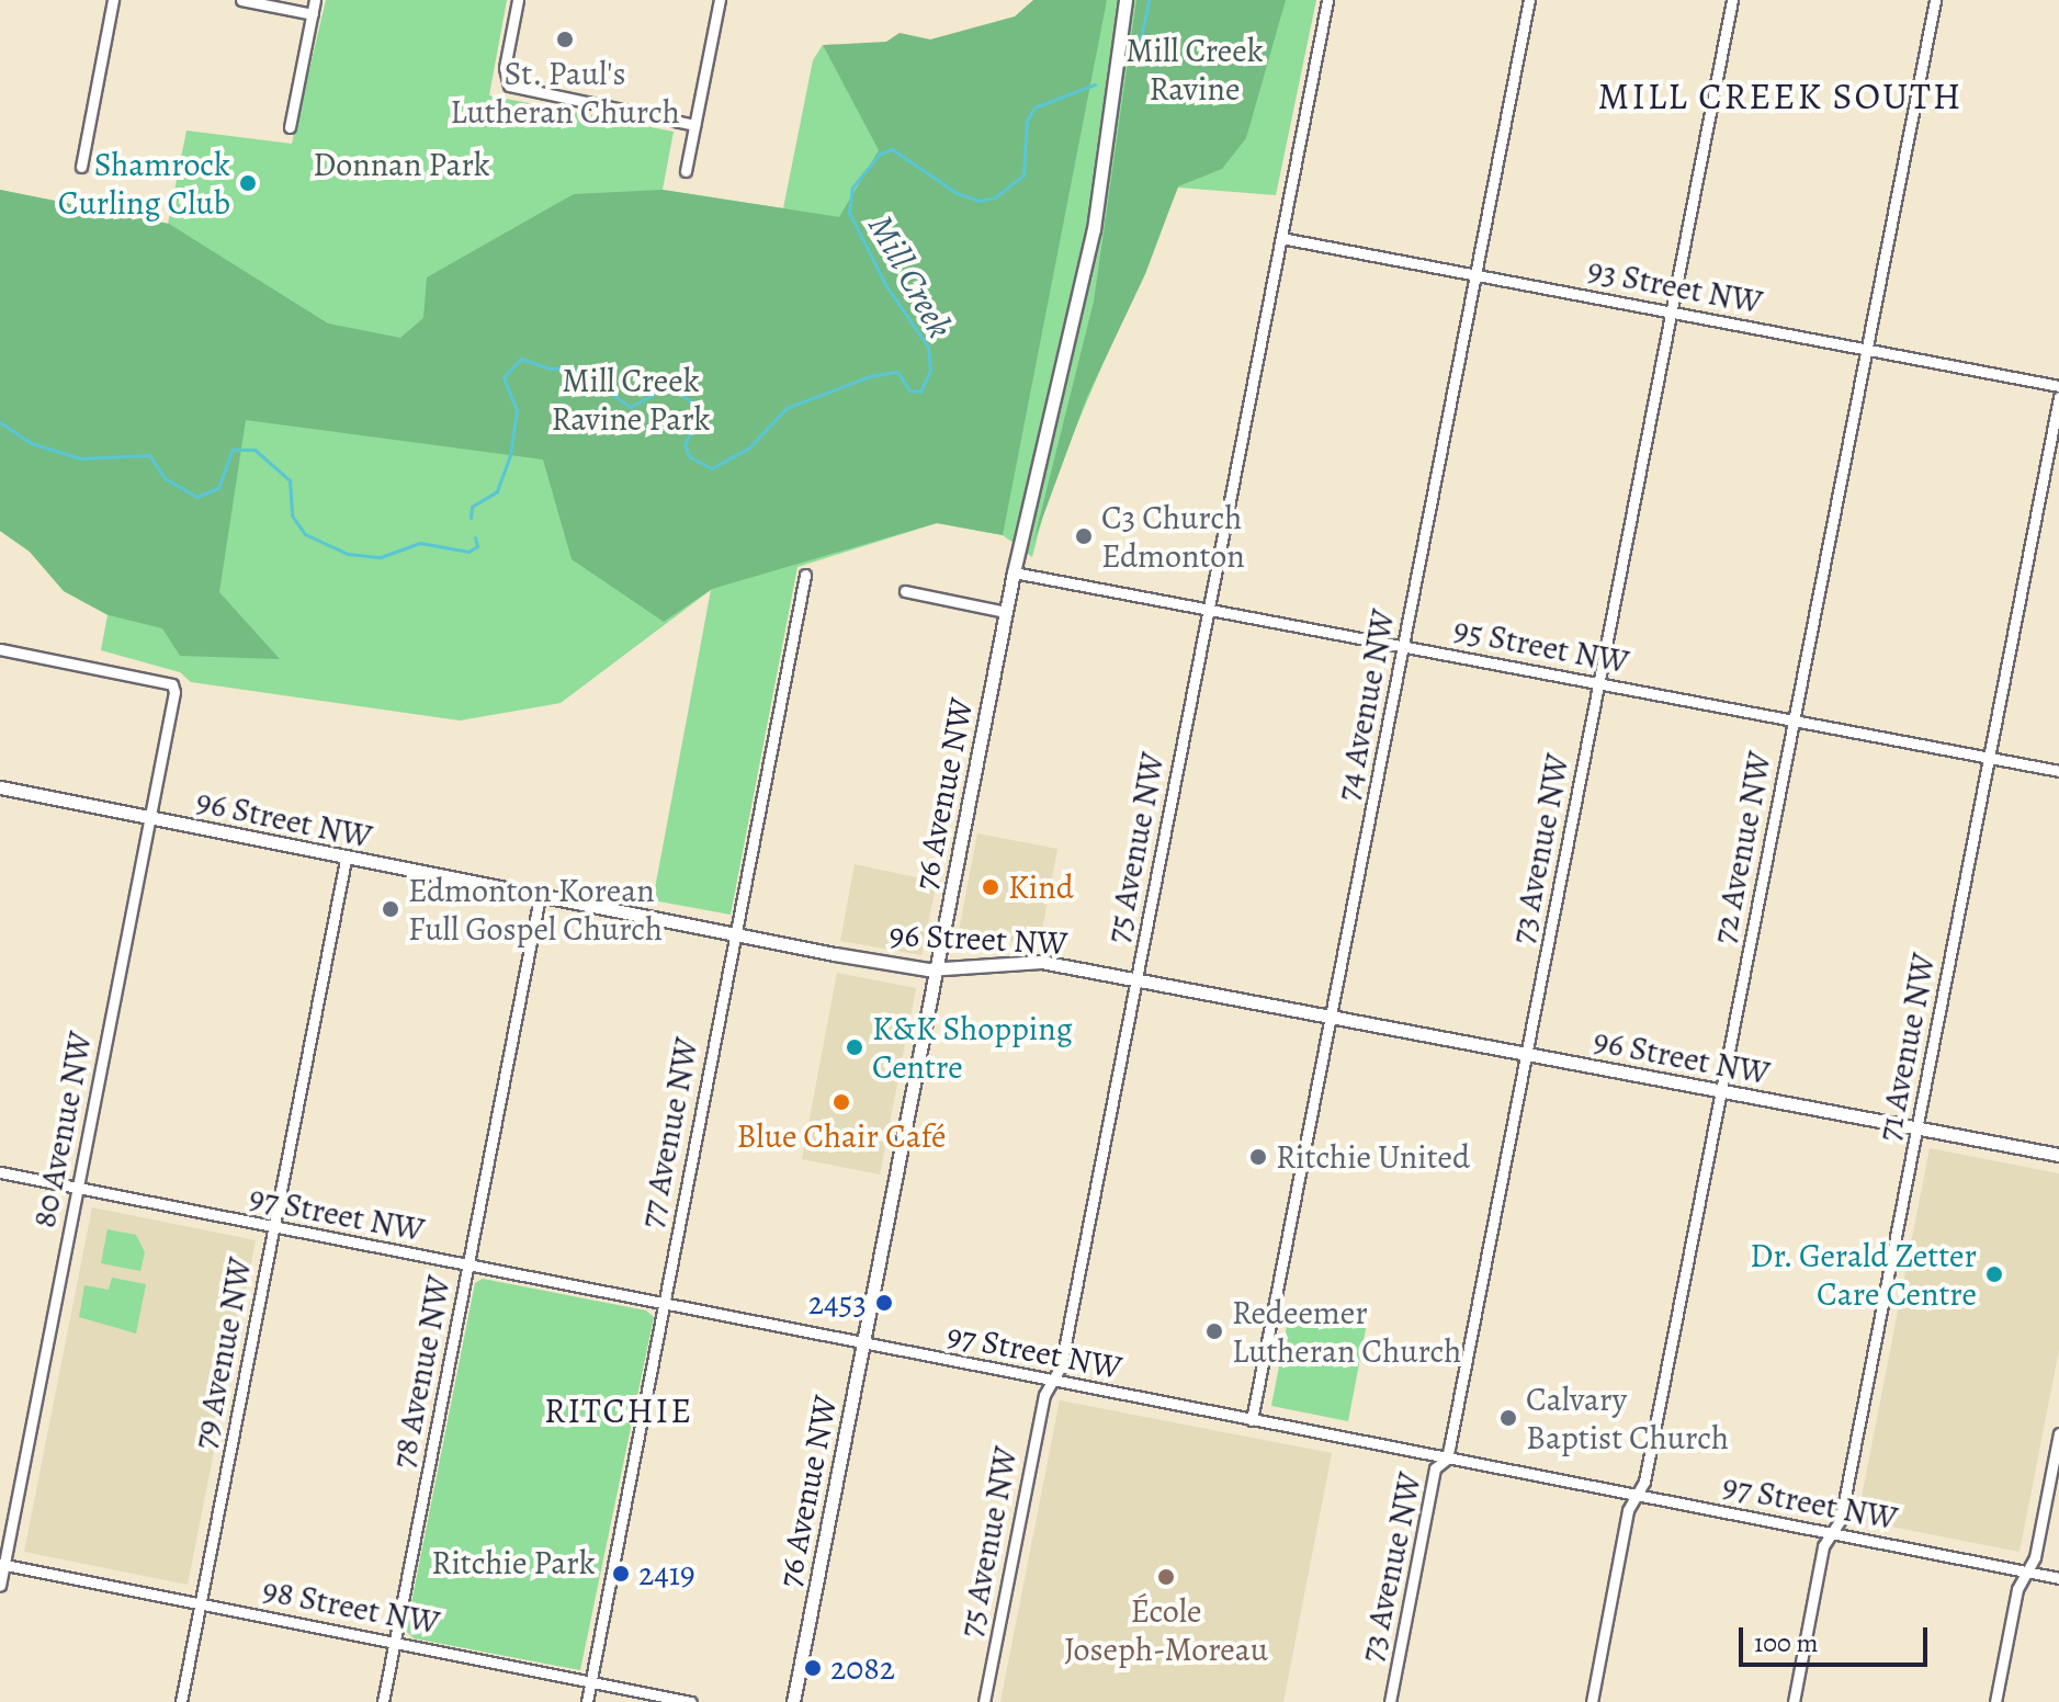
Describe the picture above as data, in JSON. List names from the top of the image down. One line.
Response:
{"streets":{"street":["93 Street NW","95 Street NW","74 Avenue NW","76 Avenue NW","96 Street NW","75 Avenue NW","72 Avenue NW","73 Avenue NW","71 Avenue NW","80 Avenue NW","77 Avenue NW","97 Street NW","79 Avenue NW","78 Avenue NW","98 Street NW"]},"crossings":[["93 Street NW","74 Avenue NW"],["93 Street NW","75 Avenue NW"],["93 Street NW","72 Avenue NW"],["93 Street NW","73 Avenue NW"],["95 Street NW","74 Avenue NW"],["95 Street NW","76 Avenue NW"],["95 Street NW","75 Avenue NW"],["95 Street NW","72 Avenue NW"],["95 Street NW","73 Avenue NW"],["95 Street NW","71 Avenue NW"],["74 Avenue NW","96 Street NW"],["74 Avenue NW","97 Street NW"],["76 Avenue NW","96 Street NW"],["76 Avenue NW","97 Street NW"],["96 Street NW","75 Avenue NW"],["96 Street NW","72 Avenue NW"],["96 Street NW","73 Avenue NW"],["96 Street NW","71 Avenue NW"],["96 Street NW","80 Avenue NW"],["96 Street NW","77 Avenue NW"],["96 Street NW","79 Avenue NW"],["96 Street NW","78 Avenue NW"],["75 Avenue NW","97 Street NW"],["72 Avenue NW","97 Street NW"],["73 Avenue NW","97 Street NW"],["71 Avenue NW","97 Street NW"],["80 Avenue NW","97 Street NW"],["80 Avenue NW","98 Street NW"],["77 Avenue NW","97 Street NW"],["77 Avenue NW","98 Street NW"],["97 Street NW","79 Avenue NW"],["97 Street NW","78 Avenue NW"],["79 Avenue NW","98 Street NW"],["78 Avenue NW","98 Street NW"]],"districts":["MILL CREEK SOUTH","RITCHIE"],"water":["Mill Creek"],"parks":["Mill Creek Ravine","Donnan Park","Mill Creek Ravine Park","Ritchie Park"],"places":["St. Paul's Lutheran Church","Shamrock Curling Club","C3 Church Edmonton","Kind","Edmonton Korean Full Gospel Church","K&K Shopping Centre","Blue Chair Café","Ritchie United","Dr. Gerald Zetter Care Centre","2453","Redeemer Lutheran Church","Calvary Baptist Church","2419","École Joseph-Moreau","2082"],"scale_bar":"100 m"}
